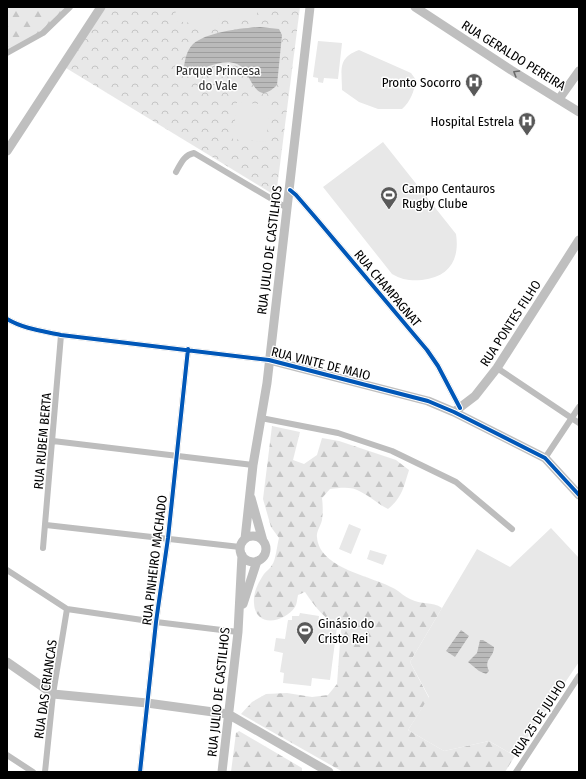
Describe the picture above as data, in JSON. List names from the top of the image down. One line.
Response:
{"streets":{"main road":["RUA GERALDO PEREIRA","RUA JULIO DE CASTILHOS","RUA PONTES FILHO","RUA VINTE DE MAIO"],"street":["RUA CHAMPAGNAT","RUA RUBEM BERTA","RUA PINHEIRO MACHADO","RUA DAS CRIANCAS","RUA 25 DE JULHO"]},"crossings":[["RUA JULIO DE CASTILHOS","RUA CHAMPAGNAT"],["RUA JULIO DE CASTILHOS","RUA VINTE DE MAIO"],["RUA CHAMPAGNAT","RUA PONTES FILHO"],["RUA CHAMPAGNAT","RUA VINTE DE MAIO"],["RUA PONTES FILHO","RUA VINTE DE MAIO"],["RUA VINTE DE MAIO","RUA RUBEM BERTA"],["RUA VINTE DE MAIO","RUA PINHEIRO MACHADO"]],"one_way":["RUA GERALDO PEREIRA"],"parks":["Parque Princesa do Vale"],"places":{"hospital":["Pronto Socorro","Hospital Estrela"],"sports":["Campo Centauros Rugby Clube","Ginásio do Cristo Rei"]}}
